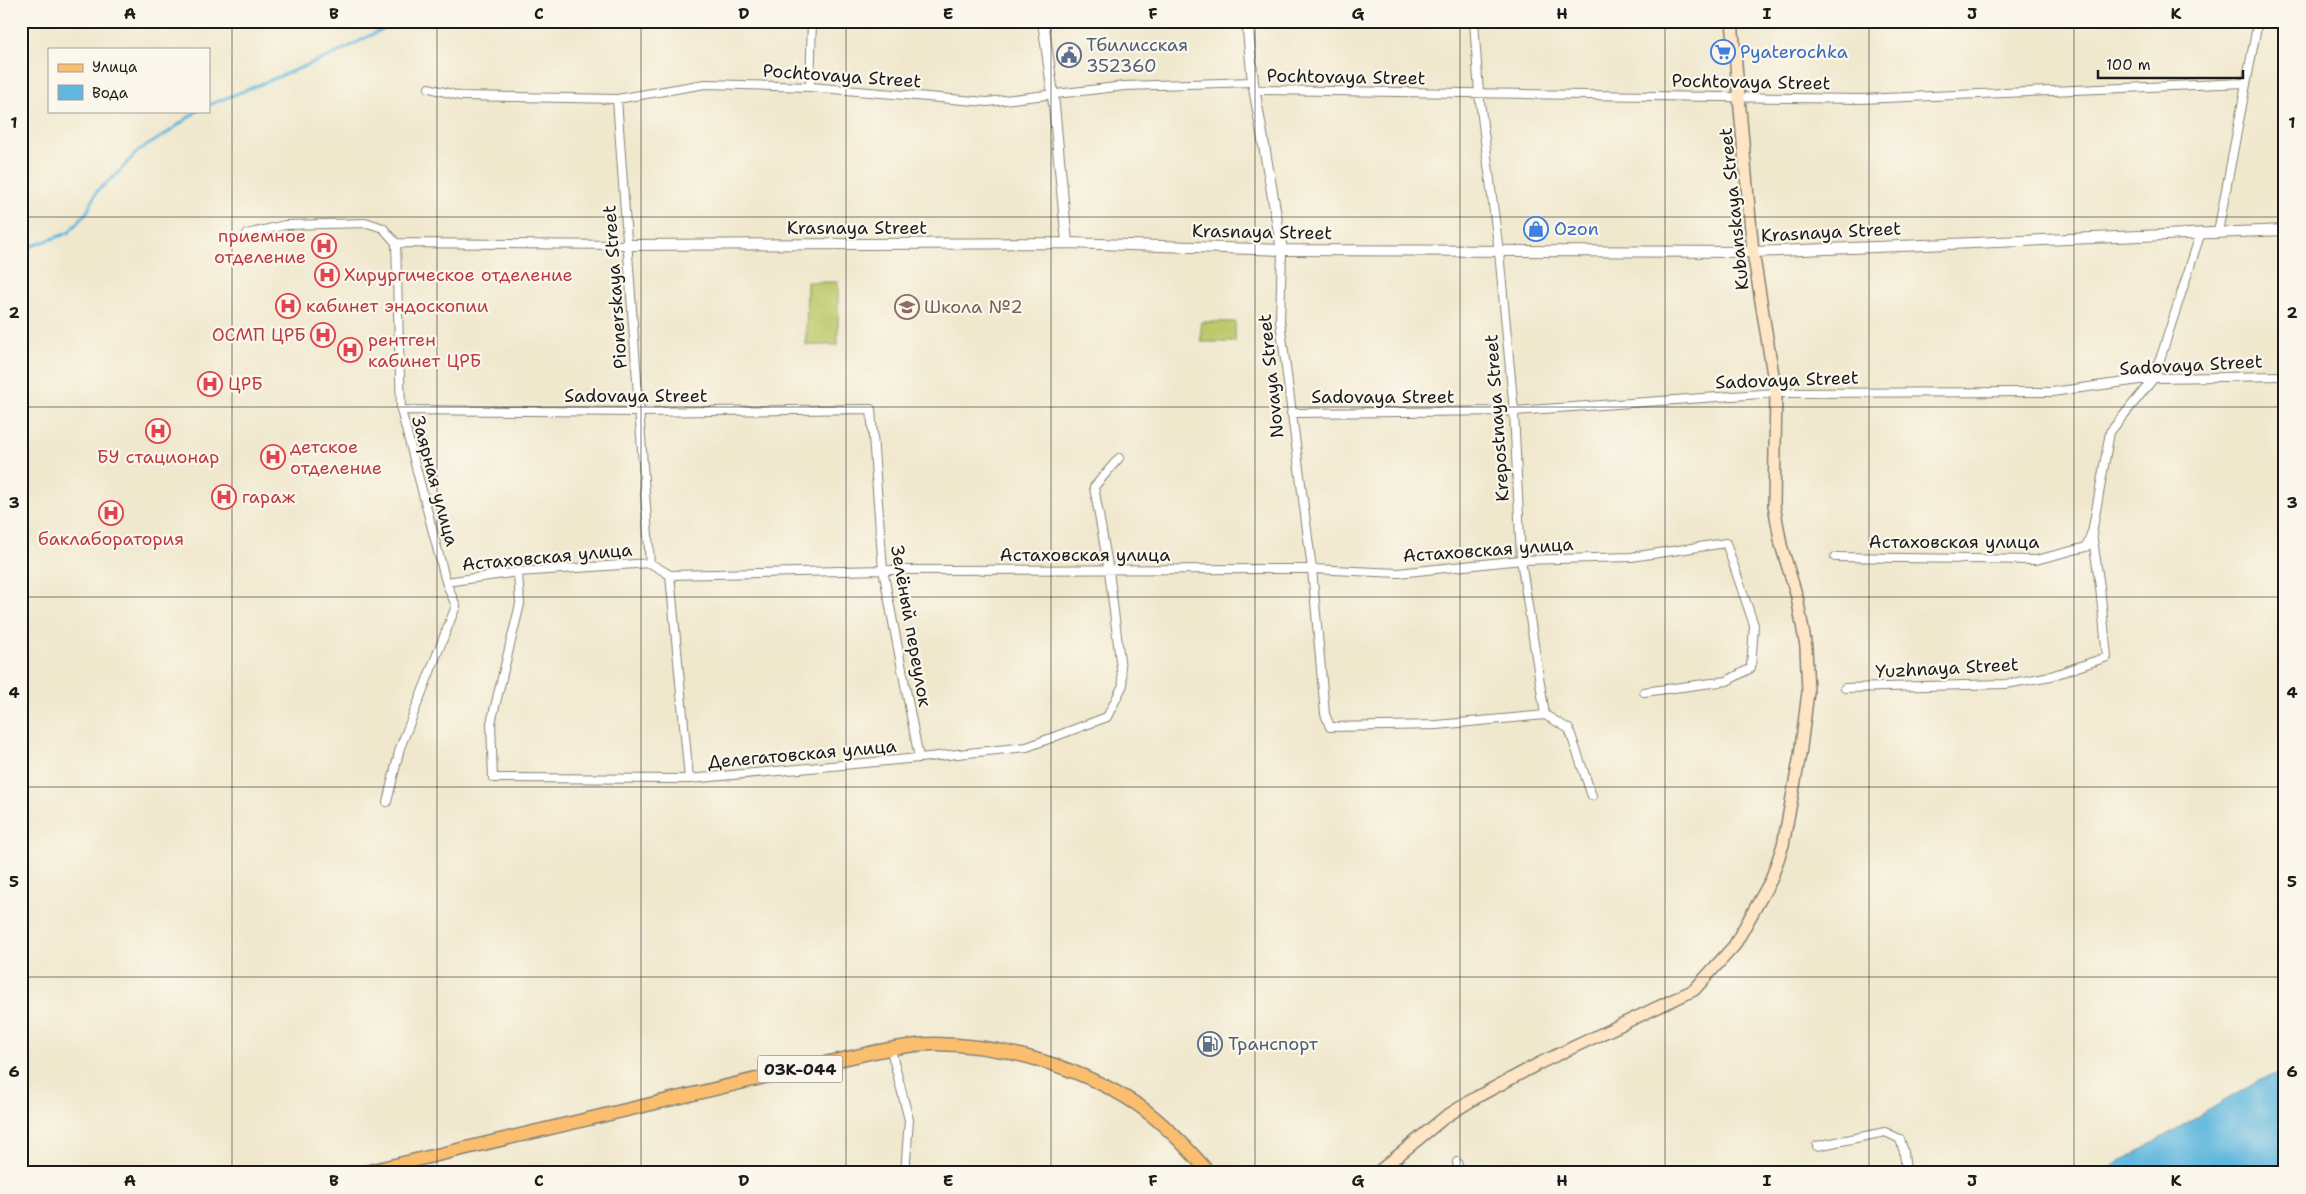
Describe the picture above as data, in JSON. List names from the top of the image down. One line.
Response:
{"streets":{"main road":["Kubanskaya Street","03К-044"],"street":["Pochtovaya Street","Krasnaya Street","Pionerskaya Street","Sadovaya Street","Novaya Street","Krepostnaya Street","Заярная улица","Астаховская улица","Зелёный переулок","Yuzhnaya Street","Делегатовская улица"]},"crossings":[["Pochtovaya Street","Kubanskaya Street"],["Pochtovaya Street","Pionerskaya Street"],["Pochtovaya Street","Novaya Street"],["Pochtovaya Street","Krepostnaya Street"],["Kubanskaya Street","Krasnaya Street"],["Kubanskaya Street","Sadovaya Street"],["Krasnaya Street","Pionerskaya Street"],["Krasnaya Street","Novaya Street"],["Krasnaya Street","Krepostnaya Street"],["Krasnaya Street","Заярная улица"],["Pionerskaya Street","Sadovaya Street"],["Pionerskaya Street","Астаховская улица"],["Sadovaya Street","Novaya Street"],["Sadovaya Street","Krepostnaya Street"],["Sadovaya Street","Заярная улица"],["Sadovaya Street","Зелёный переулок"],["Novaya Street","Krepostnaya Street"],["Novaya Street","Астаховская улица"],["Krepostnaya Street","Астаховская улица"],["Заярная улица","Астаховская улица"],["Астаховская улица","Зелёный переулок"],["Астаховская улица","Yuzhnaya Street"],["Астаховская улица","Делегатовская улица"],["Зелёный переулок","Делегатовская улица"]],"places":{"supermarket":["Pyaterochka"],"public building":["Тбилисская 352360"],"shop":["Ozon"],"hospital":["приемное отделение","Хирургическое отделение","кабинет эндоскопии","ОСМП ЦРБ","рентген кабинет ЦРБ","ЦРБ","БУ стационар","детское отделение","гараж","баклаборатория"],"school or university":["Школа №2"],"fuel station":["Транспорт"]},"legend":["Улица","Вода"],"scale_bar":"100 m","grid":{"columns":["A","B","C","D","E","F","G","H","I","J","K"],"rows":["1","2","3","4","5","6"]}}
